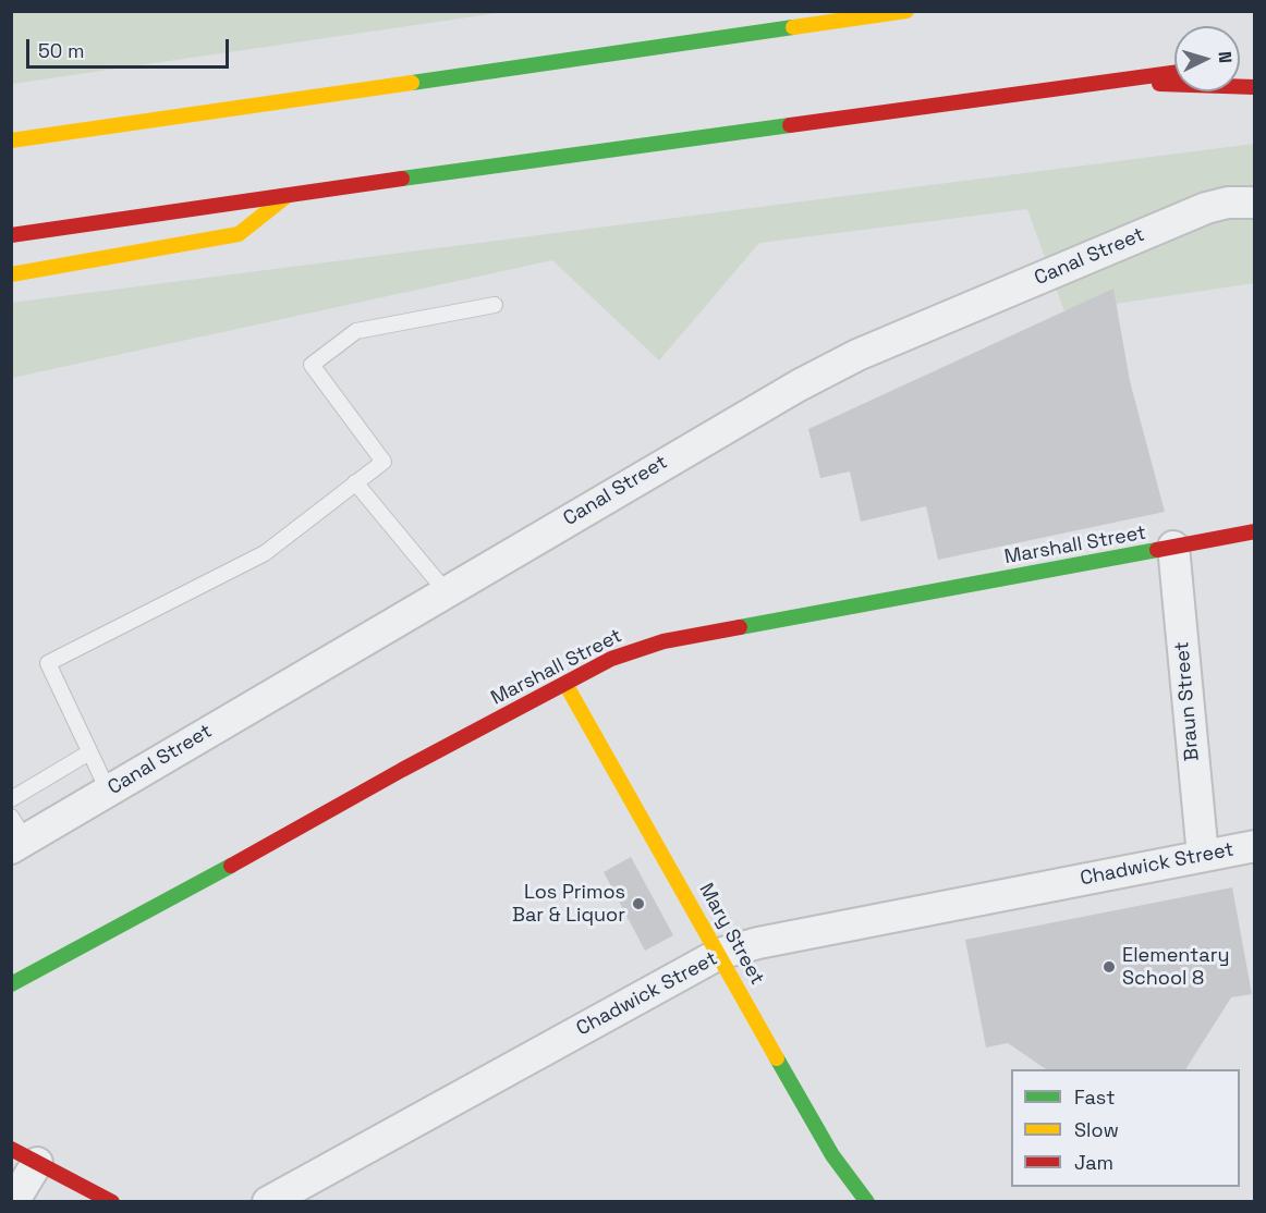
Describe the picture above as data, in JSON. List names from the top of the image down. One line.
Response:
{"streets":{"main road":["Marshall Street","Mary Street"],"street":["Canal Street","Braun Street","Chadwick Street"]},"crossings":[["Marshall Street","Braun Street"],["Marshall Street","Mary Street"],["Braun Street","Chadwick Street"],["Chadwick Street","Mary Street"]],"places":["Los Primos Bar & Liquor","Elementary School 8"],"legend":["Fast","Slow","Jam"],"scale_bar":"50 m","north":"right"}
